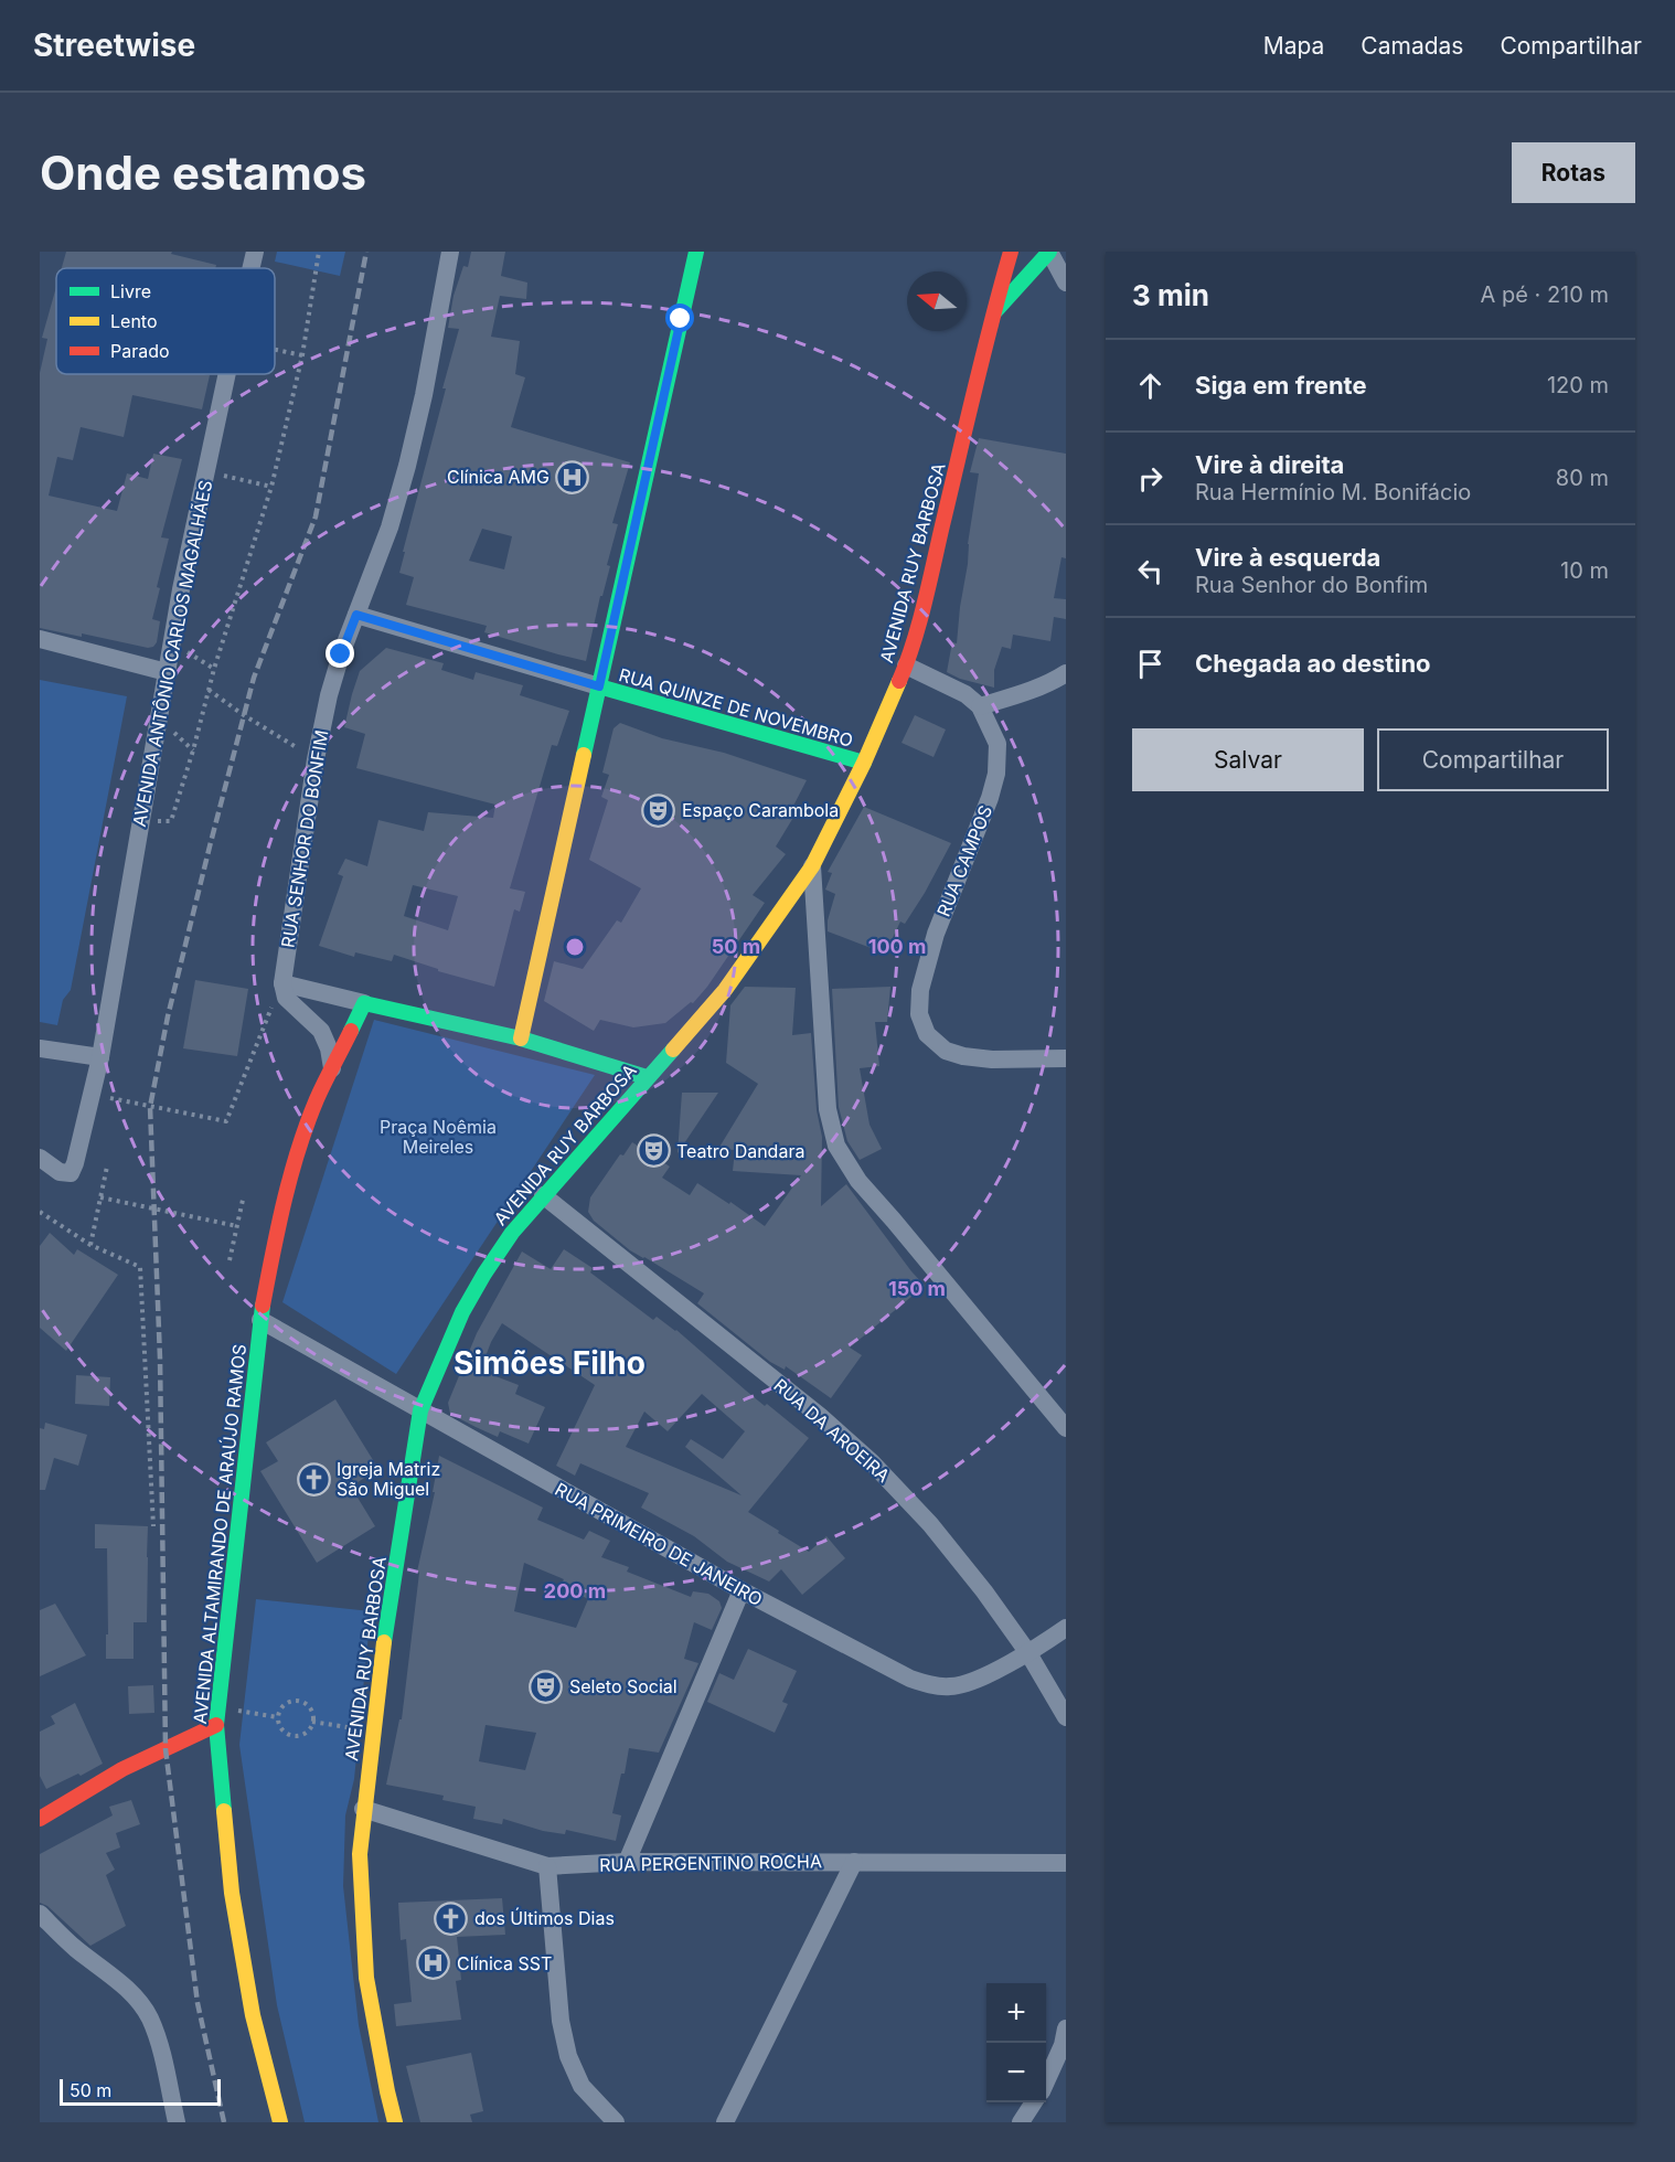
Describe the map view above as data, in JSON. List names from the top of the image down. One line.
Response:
{"streets":{"main road":["AVENIDA RUY BARBOSA","RUA QUINZE DE NOVEMBRO","AVENIDA ALTAMIRANDO DE ARAÚJO RAMOS"],"street":["AVENIDA ANTÔNIO CARLOS MAGALHÃES","RUA SENHOR DO BONFIM","RUA CAMPOS","RUA DA AROEIRA","RUA PRIMEIRO DE JANEIRO","RUA PERGENTINO ROCHA"]},"crossings":[["AVENIDA RUY BARBOSA","RUA QUINZE DE NOVEMBRO"],["AVENIDA RUY BARBOSA","RUA DA AROEIRA"],["AVENIDA RUY BARBOSA","RUA PRIMEIRO DE JANEIRO"],["AVENIDA RUY BARBOSA","RUA PERGENTINO ROCHA"],["RUA DA AROEIRA","RUA PRIMEIRO DE JANEIRO"],["AVENIDA ALTAMIRANDO DE ARAÚJO RAMOS","RUA PRIMEIRO DE JANEIRO"]],"districts":["Simões Filho"],"parks":["Praça Noêmia Meireles"],"places":{"hospital":["Clínica AMG","Clínica SST"],"theatre":["Espaço Carambola","Teatro Dandara","Seleto Social"],"church":["Igreja Matriz São Miguel","dos Últimos Dias"]},"legend":["Livre","Lento","Parado"],"scale_bar":"50 m","north":"left","page":{"header":"Streetwise","nav":["Mapa","Camadas","Compartilhar"],"buttons":["Rotas",["Salvar","Compartilhar"]],"title":"Onde estamos","heading":["3 min","A pé · 210 m"],"list":[["Siga em frente","120 m"],["Vire à direita","Rua Hermínio M. Bonifácio","80 m"],["Vire à esquerda","Rua Senhor do Bonfim","10 m"],"Chegada ao destino"],"map_buttons":["+","−"],"scale":"50 m"},"rings":["50 m","100 m","150 m","200 m"]}
